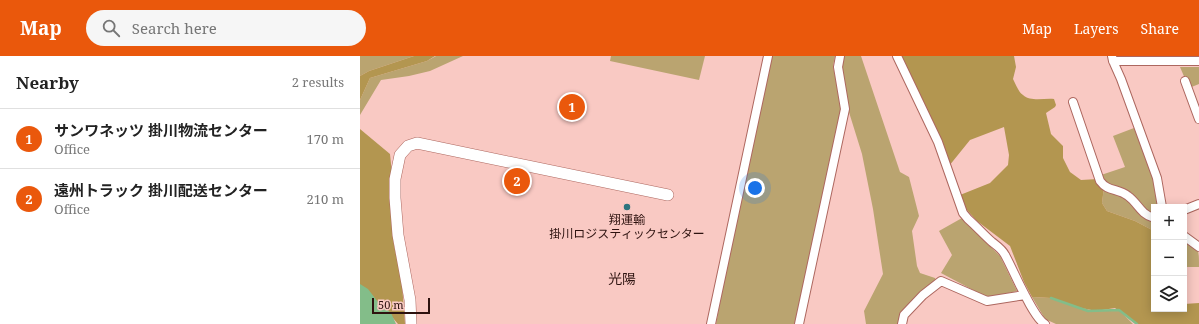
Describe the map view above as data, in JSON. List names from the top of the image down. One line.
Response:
{"districts":["光陽"],"places":["翔運輸 掛川ロジスティックセンター"],"scale_bar":"50 m","page":{"header":"Map","search":"Search here","nav":["Map","Layers","Share"],"heading":["Nearby","2 results"],"pins":["1","2"],"list":[{"mark":"1","name":"サンワネッツ 掛川物流センター","note":"Office","value":"170 m"},{"mark":"2","name":"遠州トラック 掛川配送センター","note":"Office","value":"210 m"}],"map_buttons":["+","−"],"scale":"50 m"}}
